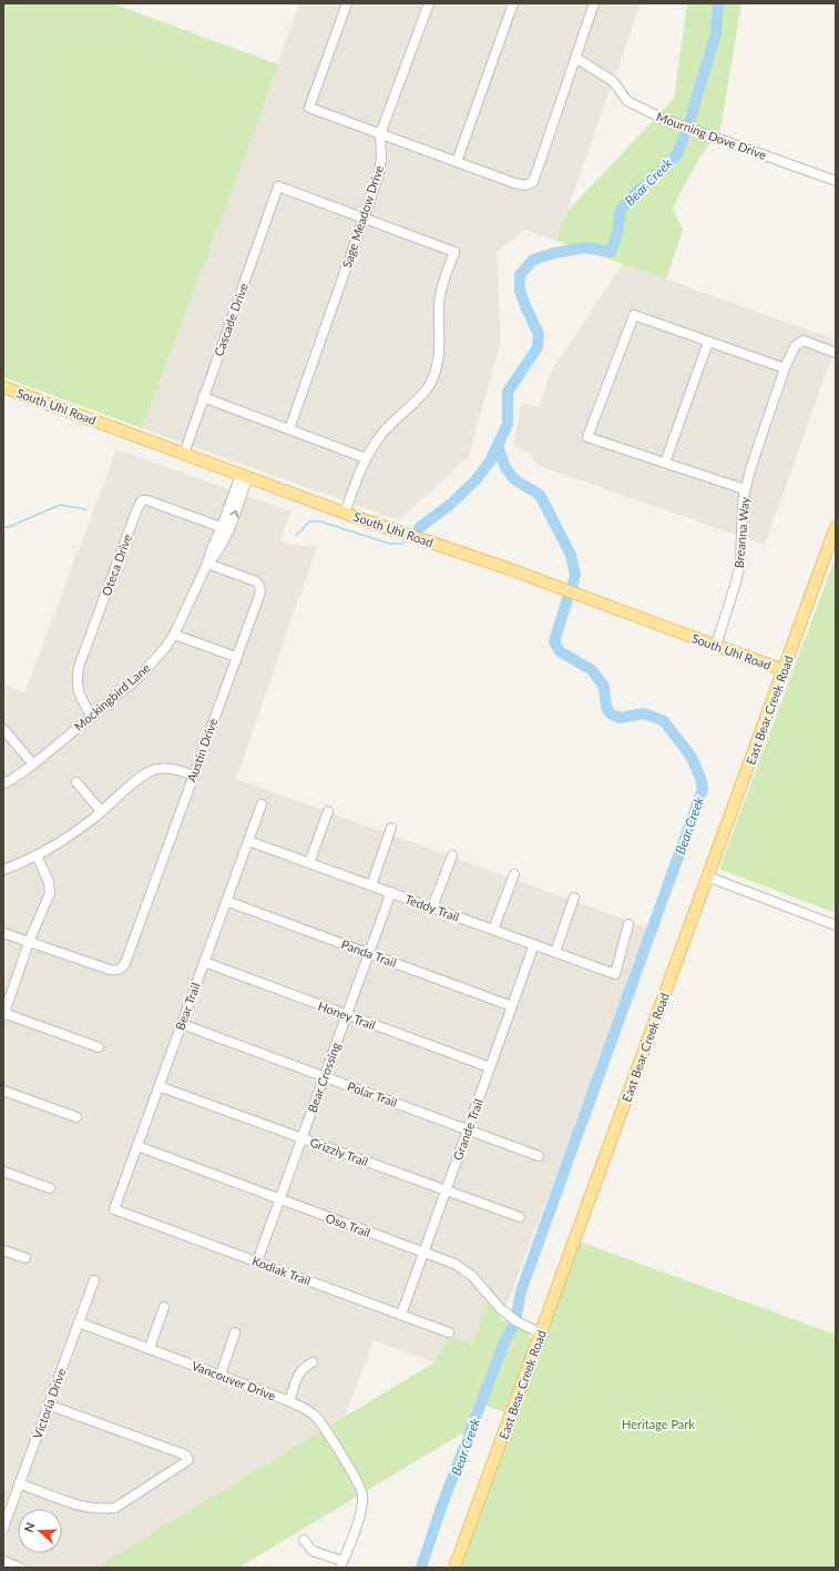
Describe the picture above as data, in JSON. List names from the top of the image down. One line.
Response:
{"streets":{"main road":["South Uhl Road","East Bear Creek Road"],"street":["Mourning Dove Drive","Sage Meadow Drive","Cascade Drive","Breanna Way","Oteca Drive","Mockingbird Lane","Austin Drive","Teddy Trail","Panda Trail","Bear Trail","Honey Trail","Bear Crossing","Polar Trail","Grande Trail","Grizzly Trail","Oso Trail","Kodiak Trail","Vancouver Drive","Victoria Drive"]},"crossings":[["Sage Meadow Drive","Cascade Drive"],["Cascade Drive","South Uhl Road"],["South Uhl Road","Breanna Way"],["South Uhl Road","Mockingbird Lane"],["South Uhl Road","East Bear Creek Road"],["Oteca Drive","Mockingbird Lane"],["Mockingbird Lane","Austin Drive"],["East Bear Creek Road","Oso Trail"],["Teddy Trail","Bear Trail"],["Teddy Trail","Bear Crossing"],["Teddy Trail","Grande Trail"],["Panda Trail","Bear Trail"],["Panda Trail","Bear Crossing"],["Panda Trail","Grande Trail"],["Bear Trail","Honey Trail"],["Bear Trail","Polar Trail"],["Bear Trail","Grizzly Trail"],["Bear Trail","Oso Trail"],["Bear Trail","Kodiak Trail"],["Honey Trail","Bear Crossing"],["Honey Trail","Grande Trail"],["Bear Crossing","Polar Trail"],["Bear Crossing","Grizzly Trail"],["Bear Crossing","Oso Trail"],["Bear Crossing","Kodiak Trail"],["Polar Trail","Grande Trail"],["Grande Trail","Grizzly Trail"],["Grande Trail","Oso Trail"],["Grande Trail","Kodiak Trail"],["Vancouver Drive","Victoria Drive"]],"water":["Bear Creek"],"parks":["Heritage Park"],"north":"left"}
